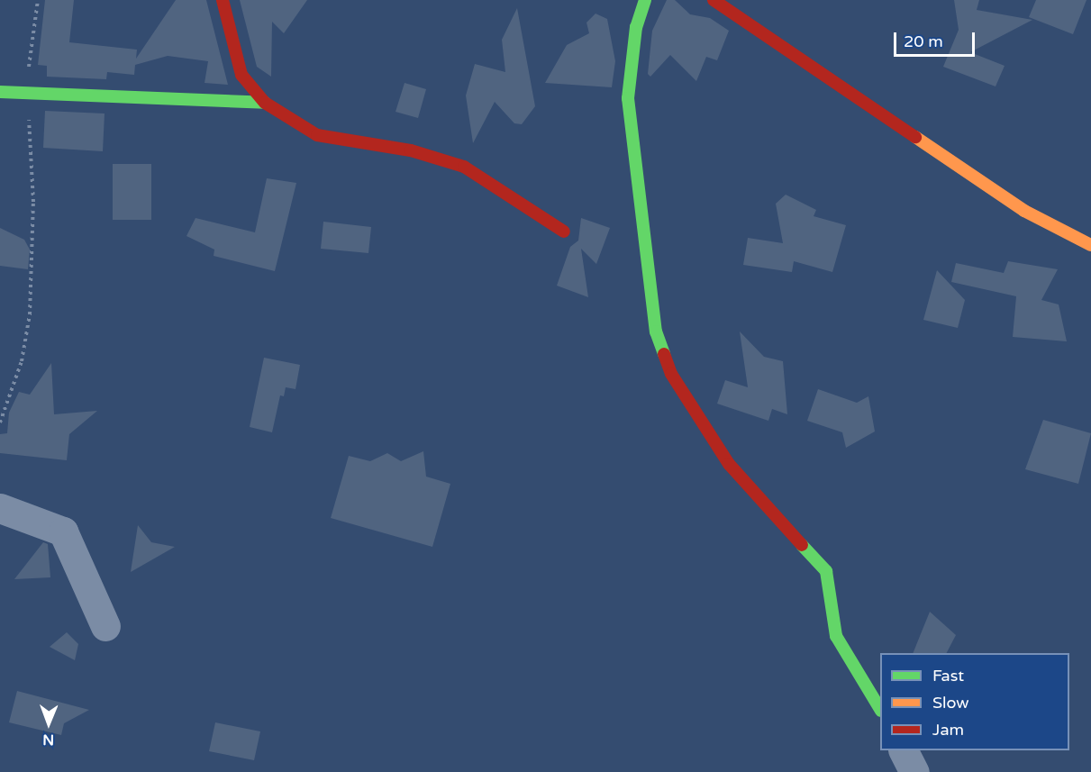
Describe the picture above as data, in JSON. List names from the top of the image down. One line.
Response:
{"legend":["Fast","Slow","Jam"],"scale_bar":"20 m","north":"bottom"}
